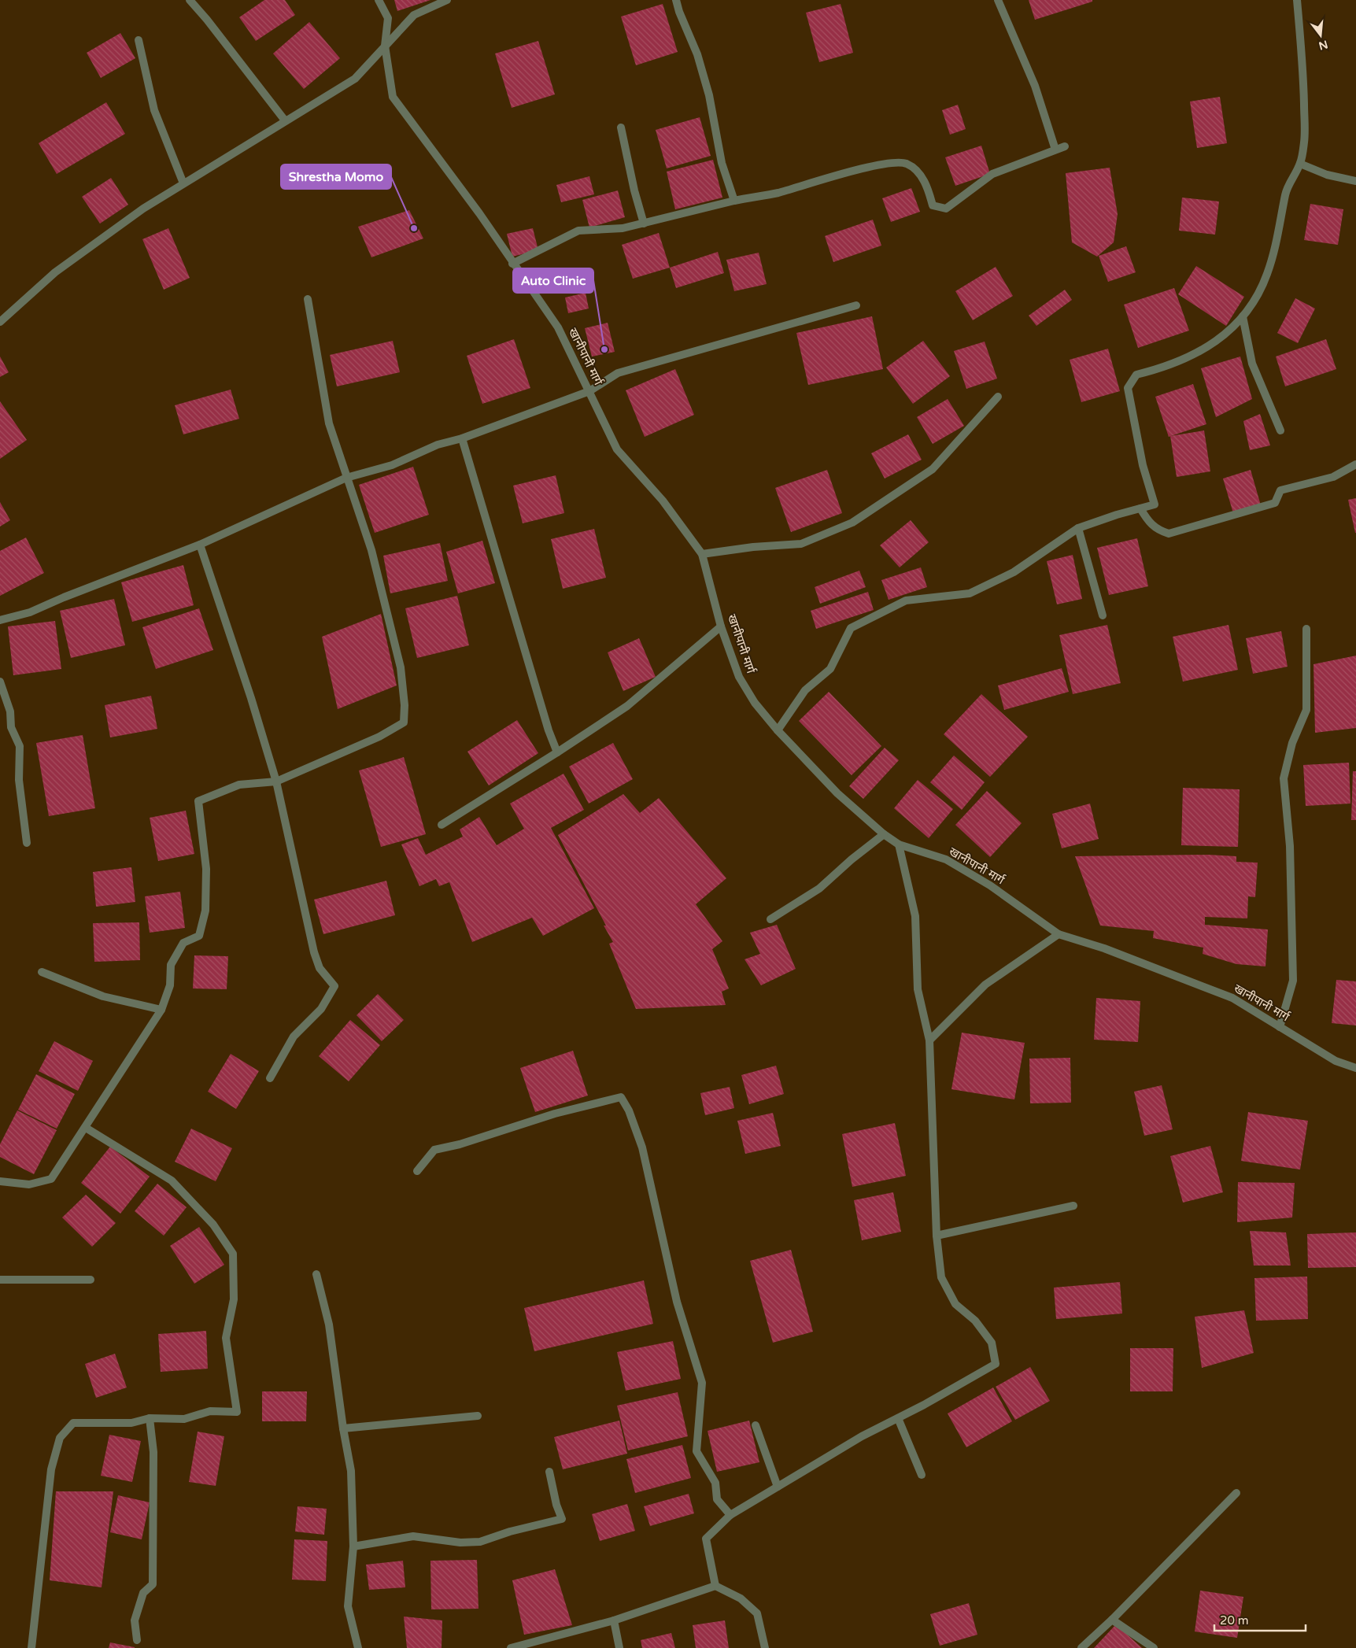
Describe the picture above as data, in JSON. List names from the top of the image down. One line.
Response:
{"streets":{"street":["खानीपानी मार्ग"]},"places":["Shrestha Momo","Auto Clinic"],"scale_bar":"20 m","north":"bottom"}
